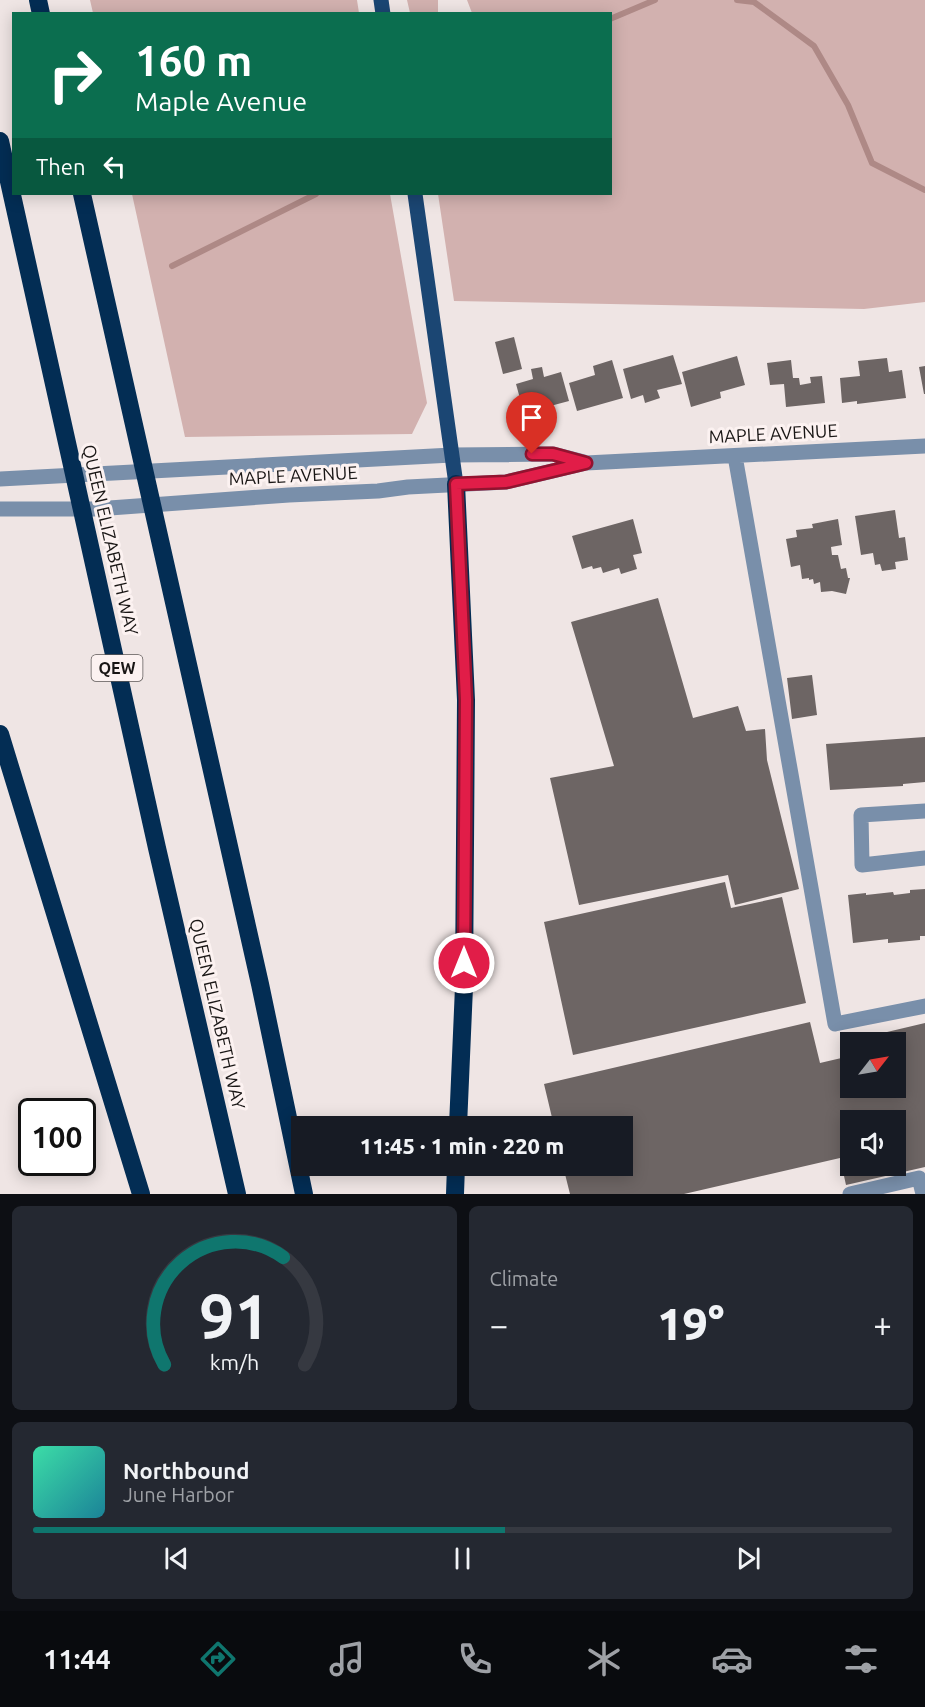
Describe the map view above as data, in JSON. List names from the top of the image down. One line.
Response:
{"streets":{"highway":["QUEEN ELIZABETH WAY","QEW"],"street":["MAPLE AVENUE"]},"north":"top right","page":{"turn":["160 m","Maple Avenue"],"then":"Then","limit":"100","trip":"11:45 · 1 min · 220 m","tile":"Climate","heat":["−","19°","+"],"song":["Northbound","June Harbor"],"tabs":"11:44","gauge":["91","km/h"]}}
